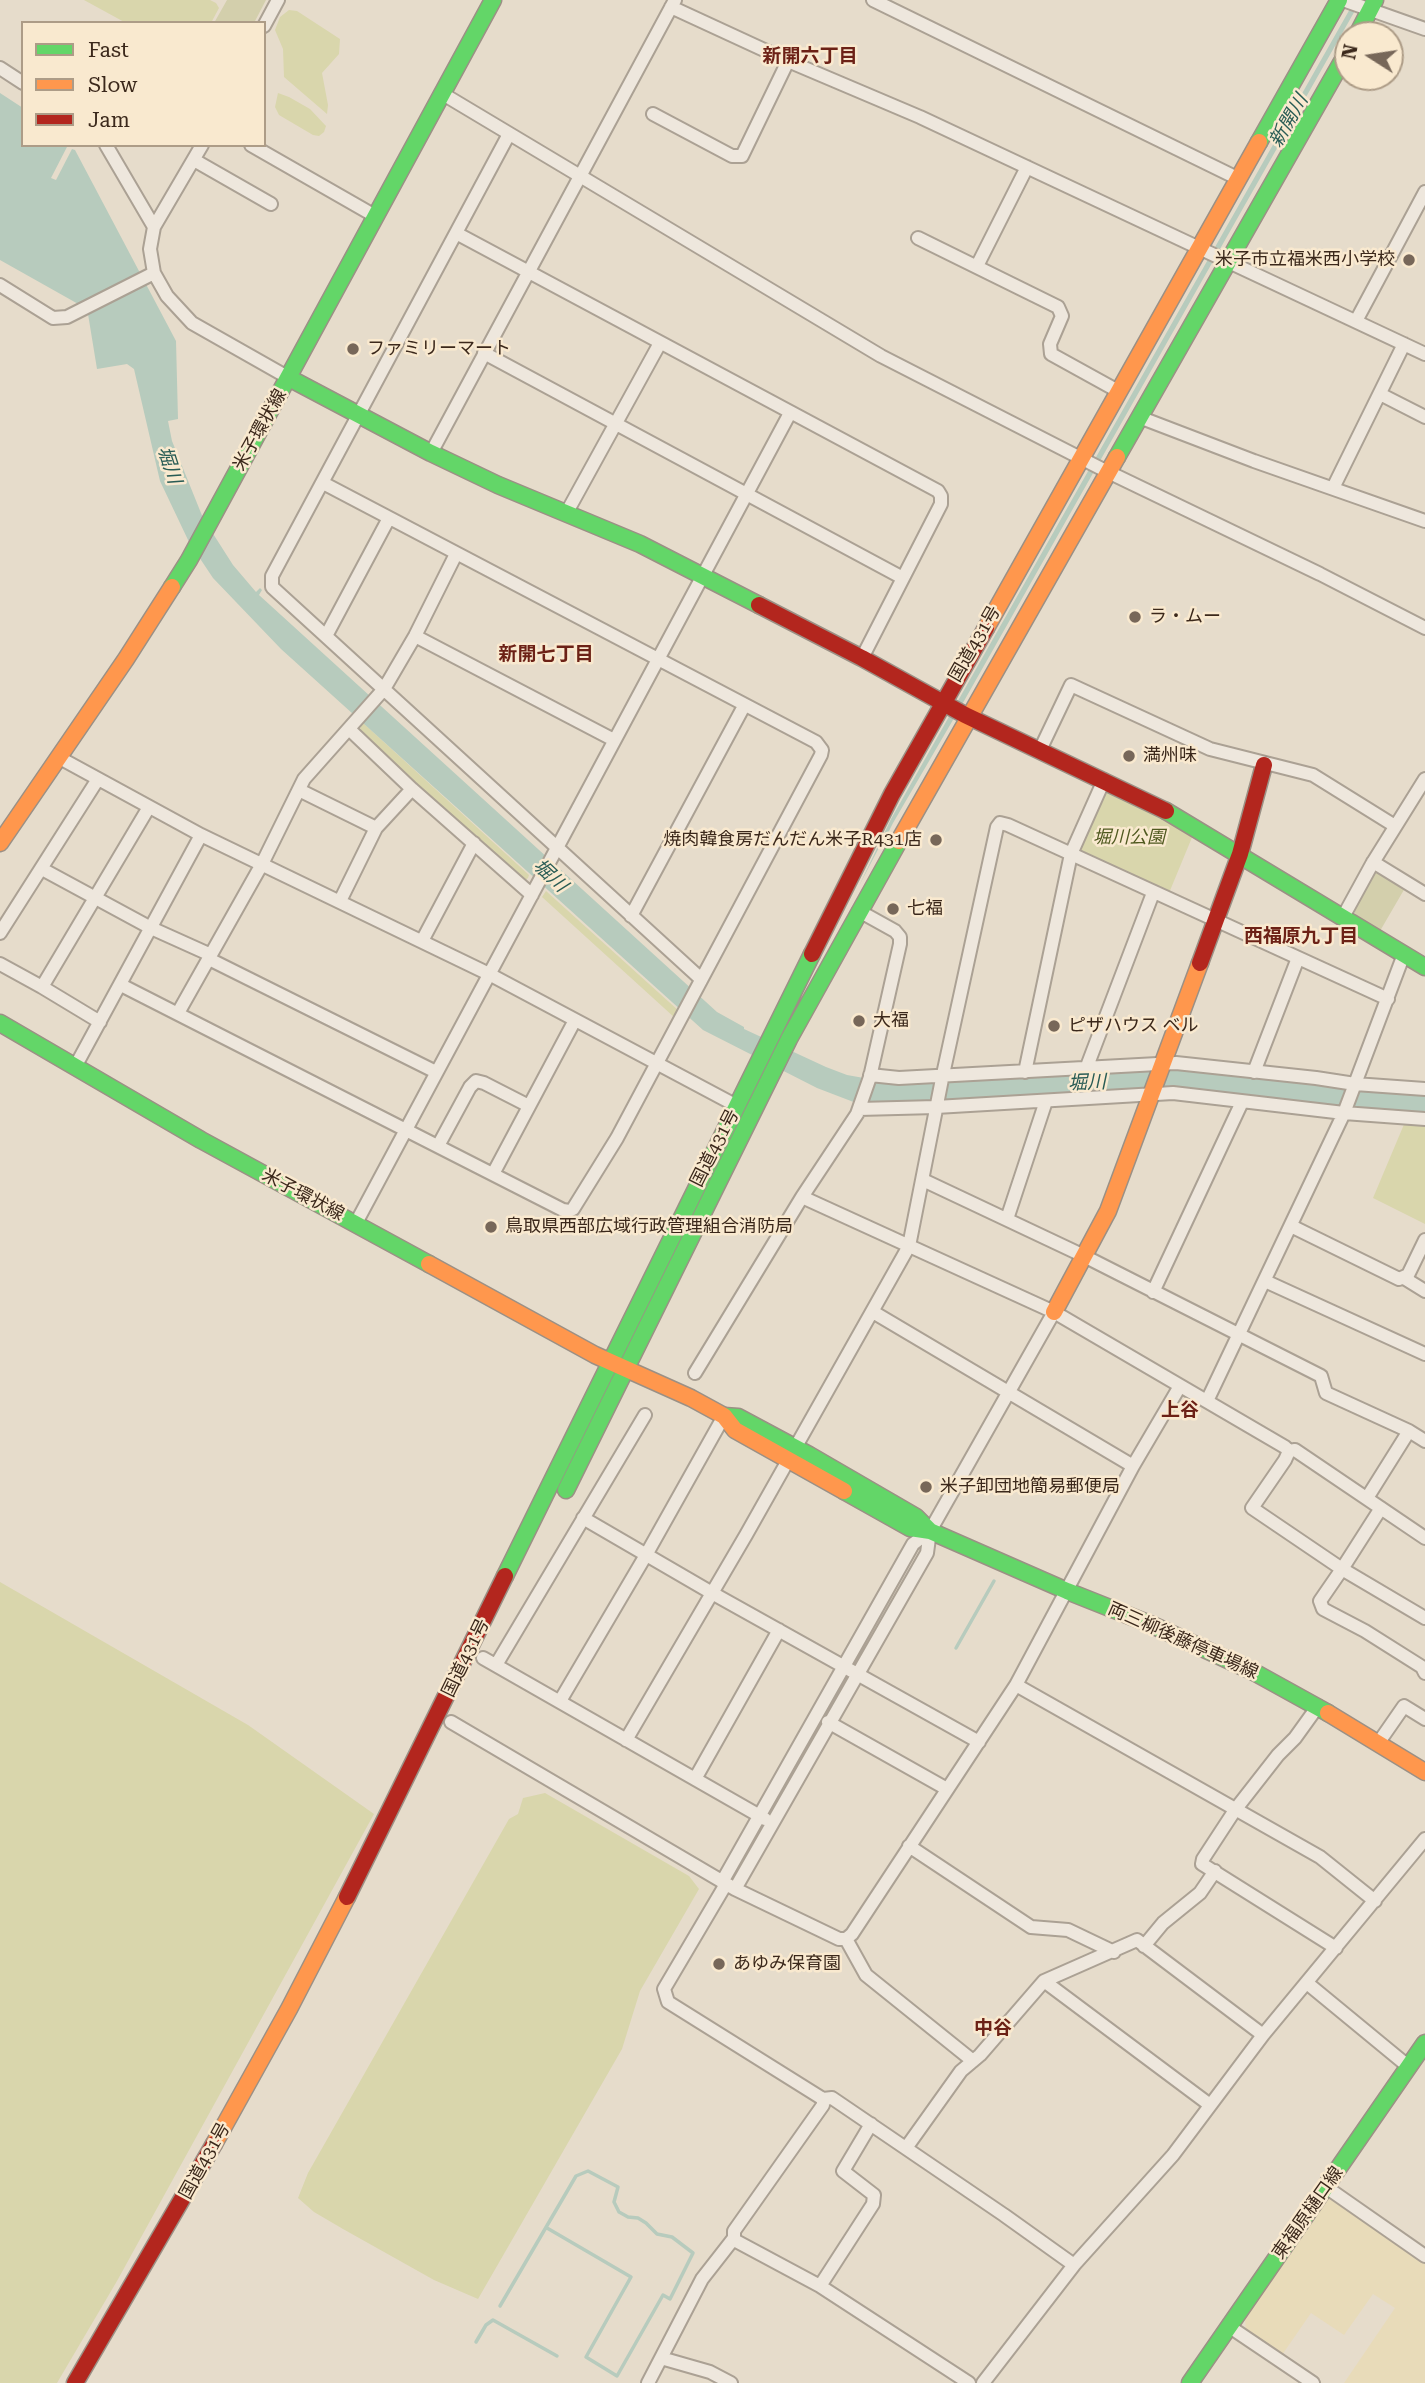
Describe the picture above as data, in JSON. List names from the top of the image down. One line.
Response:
{"streets":{"main road":["米子環状線","国道431号","両三柳後藤停車場線","東福原樋口線"]},"crossings":[["米子環状線","国道431号"],["米子環状線","両三柳後藤停車場線"],["国道431号","両三柳後藤停車場線"]],"districts":["新開六丁目","新開七丁目","西福原九丁目","上谷","中谷"],"water":["新開川","堀川"],"parks":["堀川公園"],"places":["米子市立福米西小学校","ファミリーマート","ラ・ムー","満州味","焼肉韓食房だんだん米子R431店","七福","大福","ピザハウス ベル","鳥取県西部広域行政管理組合消防局","米子卸団地簡易郵便局","あゆみ保育園"],"legend":["Fast","Slow","Jam"],"north":"left"}
